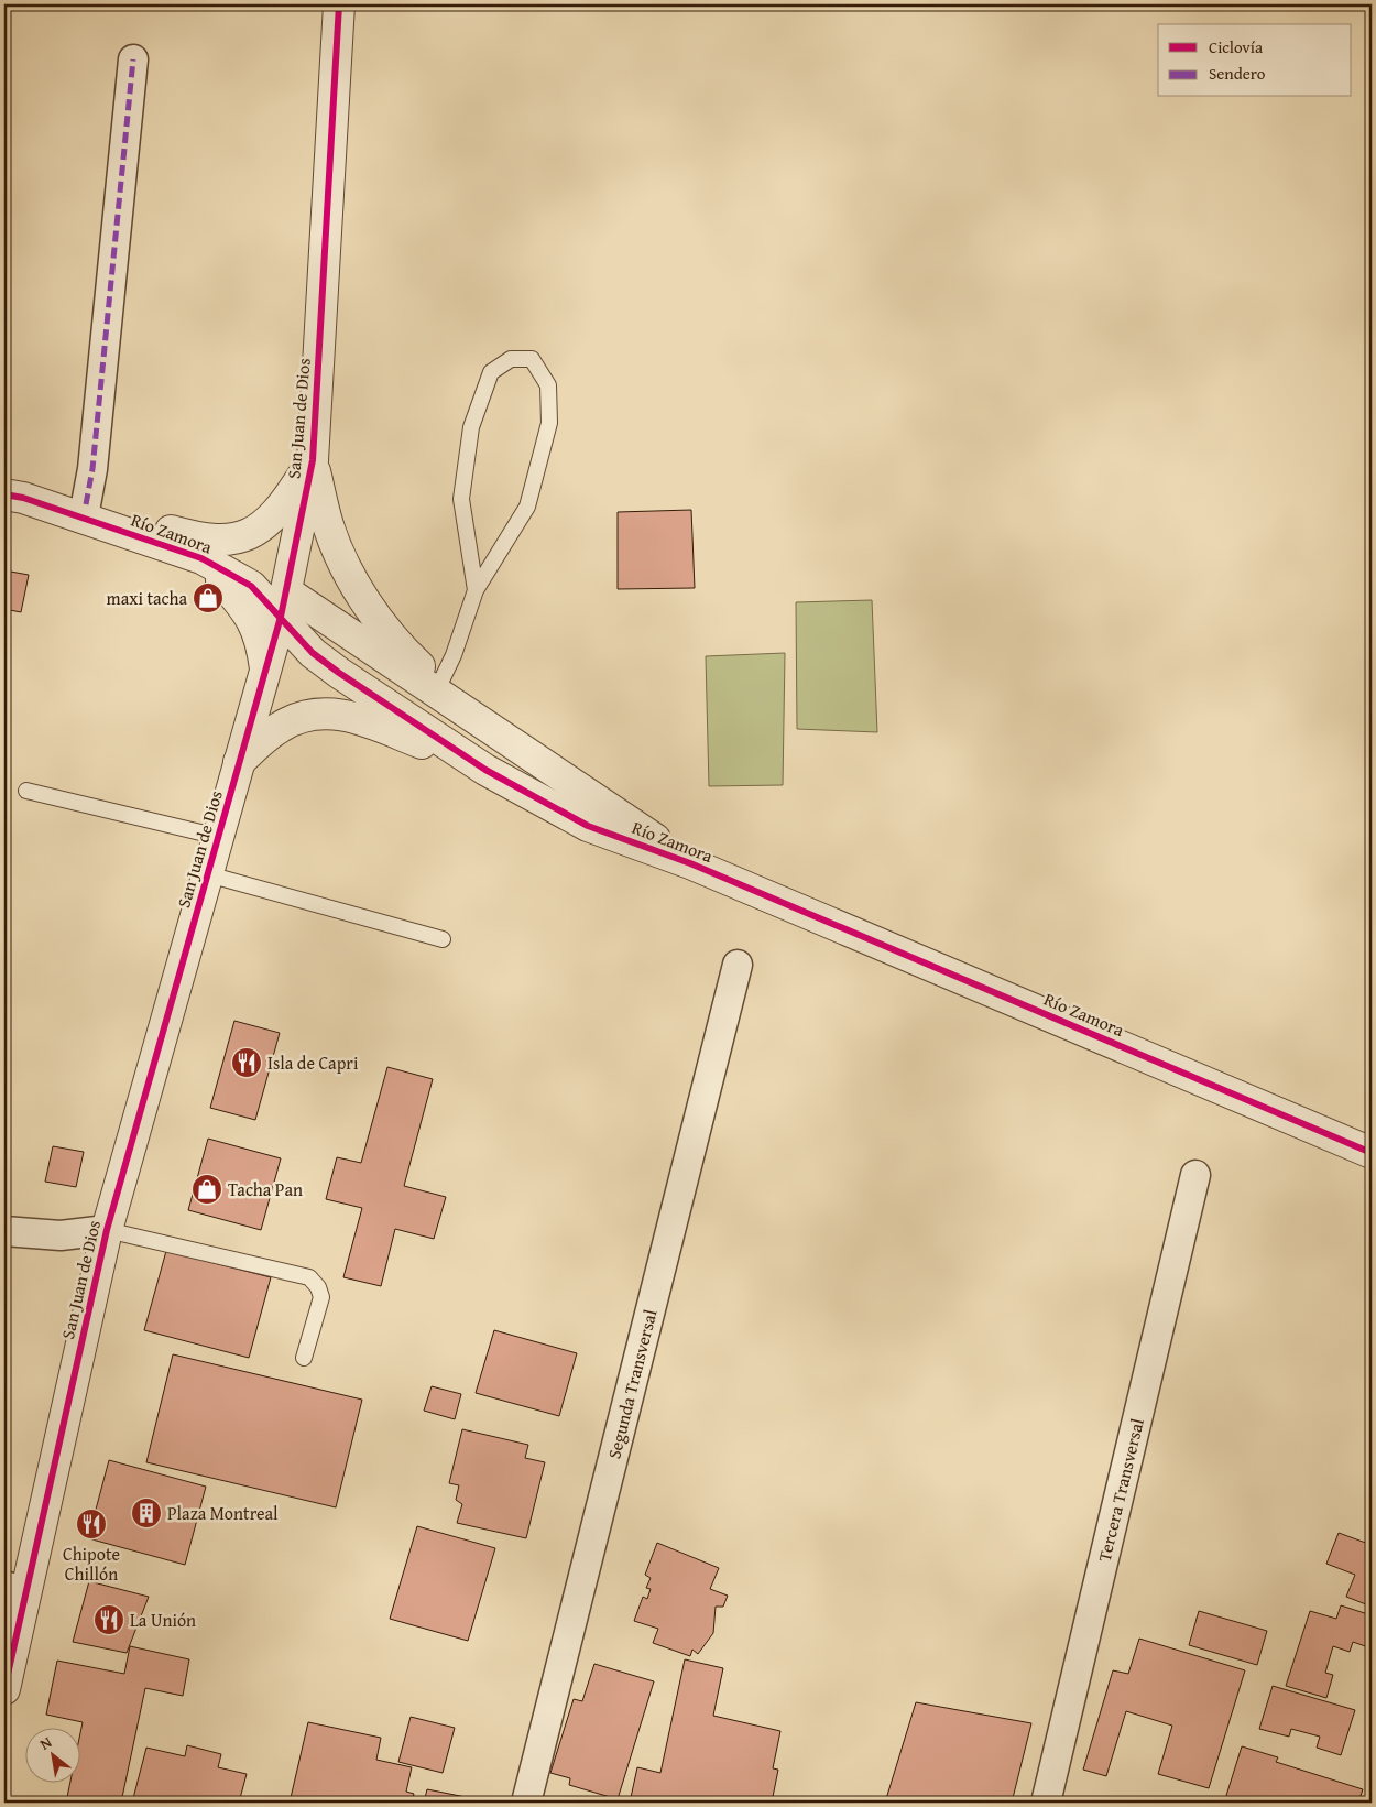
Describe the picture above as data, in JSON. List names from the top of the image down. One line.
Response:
{"streets":{"street":["San Juan de Dios","Río Zamora","Segunda Transversal","Tercera Transversal"]},"crossings":[["San Juan de Dios","Río Zamora"]],"places":{"shop":["maxi tacha","Tacha Pan"],"restaurant":["Isla de Capri","Chipote Chillón","La Unión"],"building":["Plaza Montreal"]},"legend":["Ciclovía","Sendero"],"north":"top left"}
